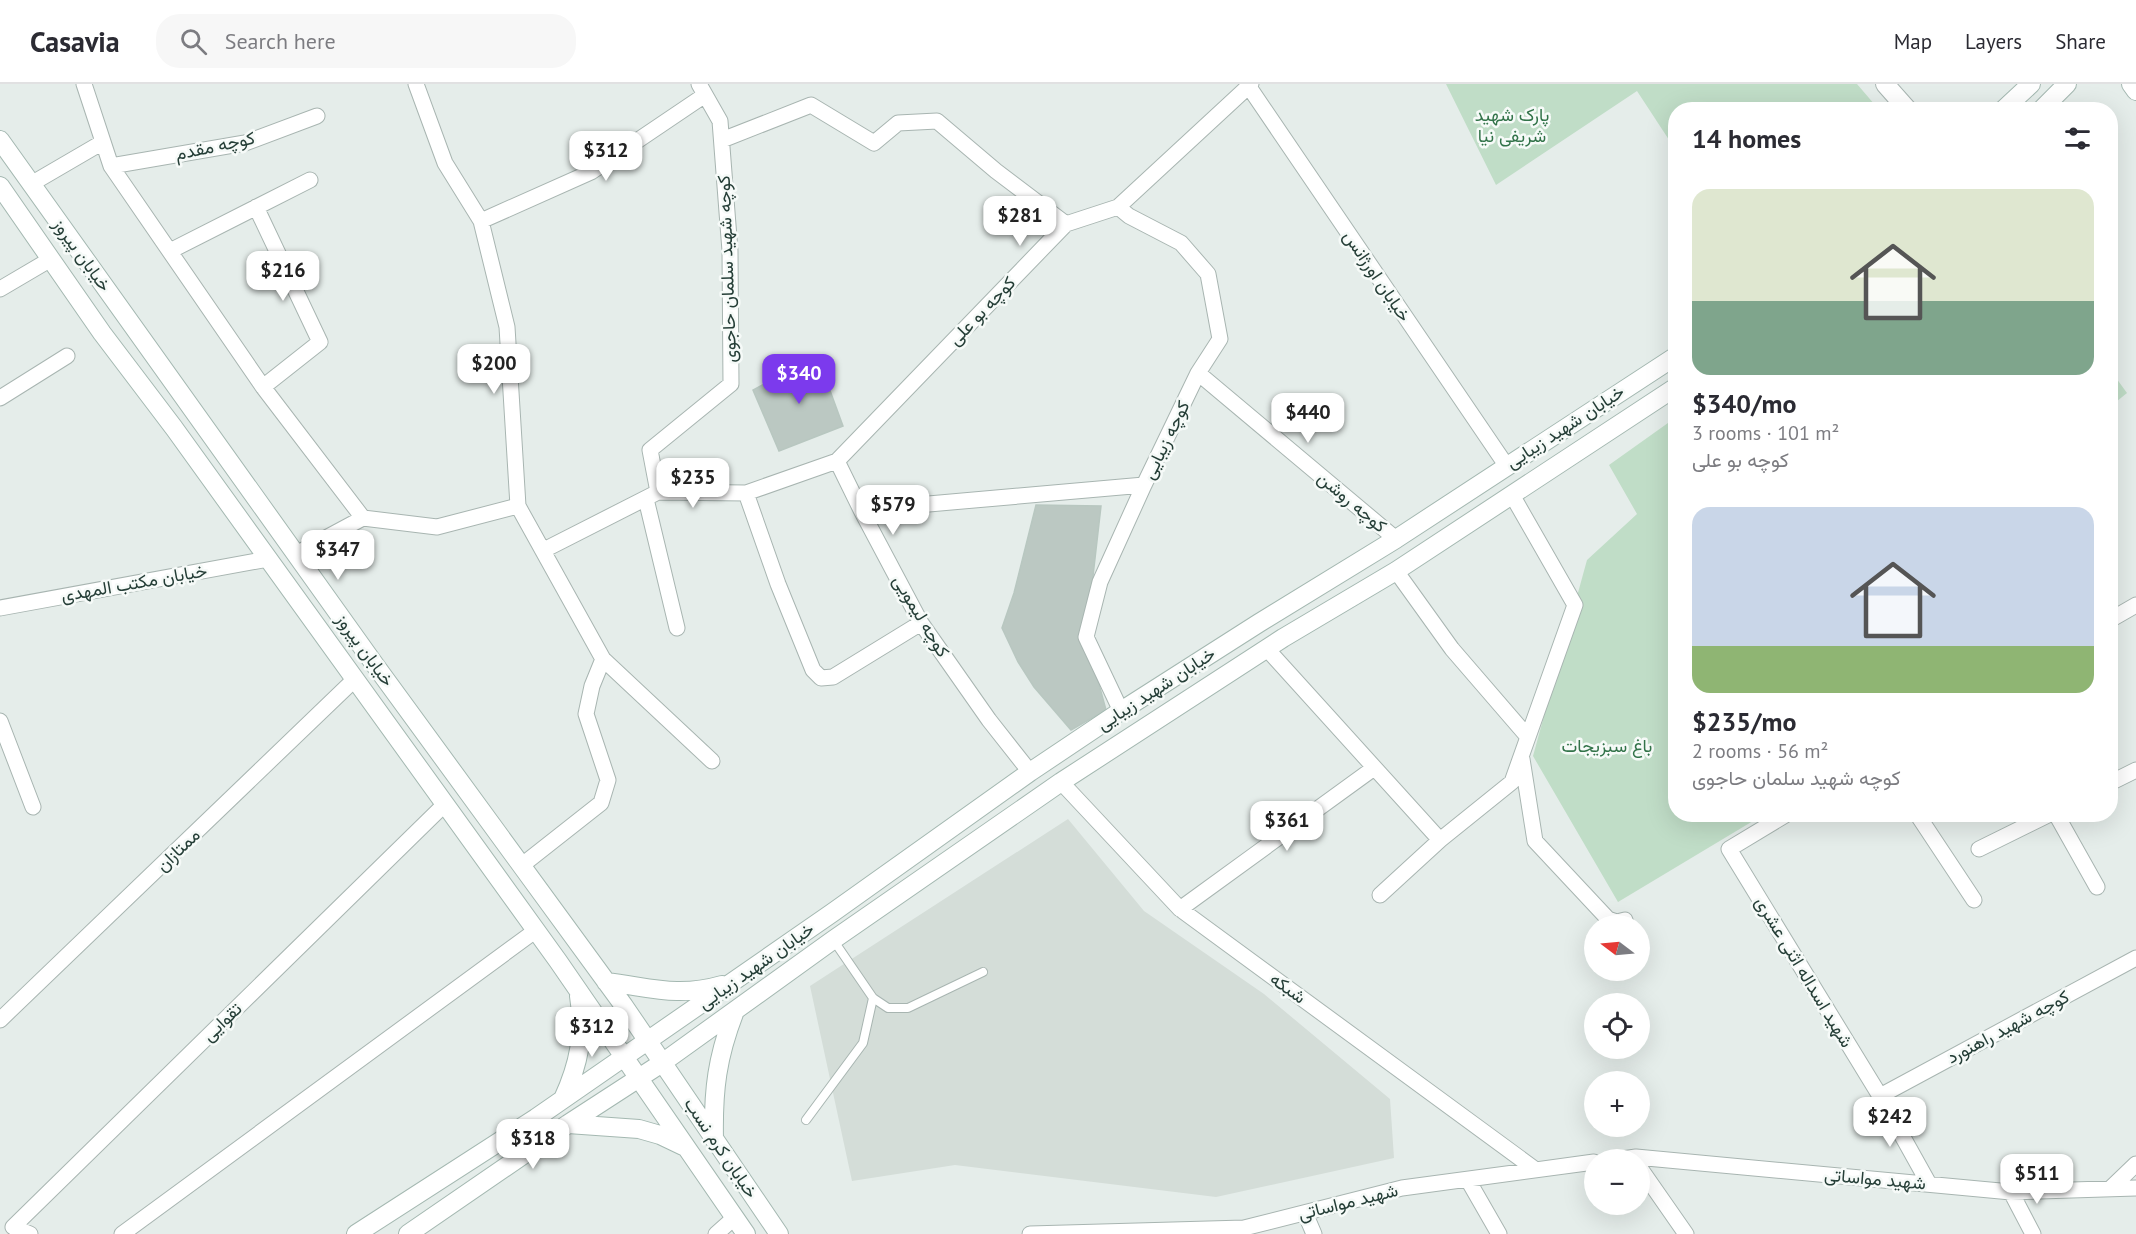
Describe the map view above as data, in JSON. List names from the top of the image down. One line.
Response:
{"streets":{"main road":["خیابان پیروز","خیابان شهید زیبایی","خیابان کرم نسب"],"street":["کوچه مقدم","کوچه شهید سلمان حاجوی","خیابان اورژانس","کوچه بو علی","کوچه زیبایی","کوچه روشن","خیابان مکتب المهدی","کوچه لیمویی","ممتازان","شهید اسداله اثنی عشری","شبکه","تقوایی","کوچه شهید راهنورد","شهید مواساتی"]},"crossings":[["خیابان پیروز","خیابان شهید زیبایی"],["خیابان پیروز","خیابان مکتب المهدی"],["خیابان پیروز","ممتازان"],["خیابان پیروز","تقوایی"],["خیابان پیروز","خیابان کرم نسب"],["خیابان اورژانس","کوچه بو علی"],["خیابان اورژانس","خیابان شهید زیبایی"],["کوچه بو علی","کوچه زیبایی"],["کوچه بو علی","کوچه لیمویی"],["خیابان شهید زیبایی","کوچه زیبایی"],["خیابان شهید زیبایی","کوچه روشن"],["خیابان شهید زیبایی","کوچه لیمویی"],["خیابان شهید زیبایی","شبکه"],["خیابان شهید زیبایی","خیابان کرم نسب"],["کوچه زیبایی","کوچه روشن"],["شهید اسداله اثنی عشری","کوچه شهید راهنورد"],["شهید اسداله اثنی عشری","شهید مواساتی"],["شبکه","شهید مواساتی"]],"parks":["پارک شهید شریفی نیا","باغ سبزیجات"],"north":"left","page":{"header":"Casavia","search":"Search here","nav":["Map","Layers","Share"],"heading":"14 homes","price":["$312","$281","$216","$200","$340","$440","$235","$579","$347","$361","$312","$242","$318","$511"],"list":[{"name":"$340/mo","note":"3 rooms · 101 m² · کوچه بو علی"},{"name":"$235/mo","note":"2 rooms · 56 m² · کوچه شهید سلمان حاجوی"}],"map_buttons":["+","−"]}}
